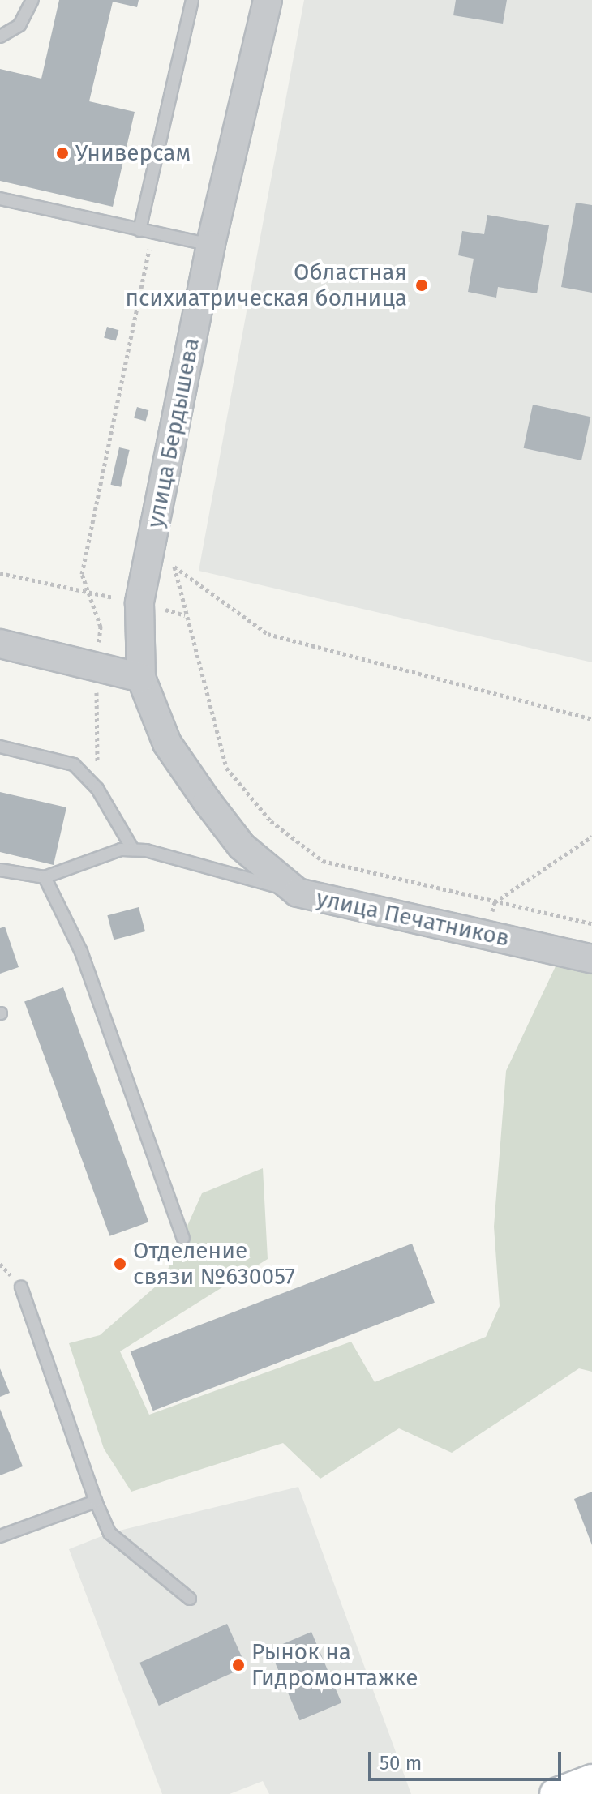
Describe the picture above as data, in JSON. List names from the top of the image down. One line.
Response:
{"streets":{"street":["улица Бердышева","улица Печатников"]},"crossings":[["улица Бердышева","улица Печатников"]],"places":["Универсам","Областная психиатрическая болница","Отделение связи №630057","Рынок на Гидромонтажке"],"scale_bar":"50 m"}
